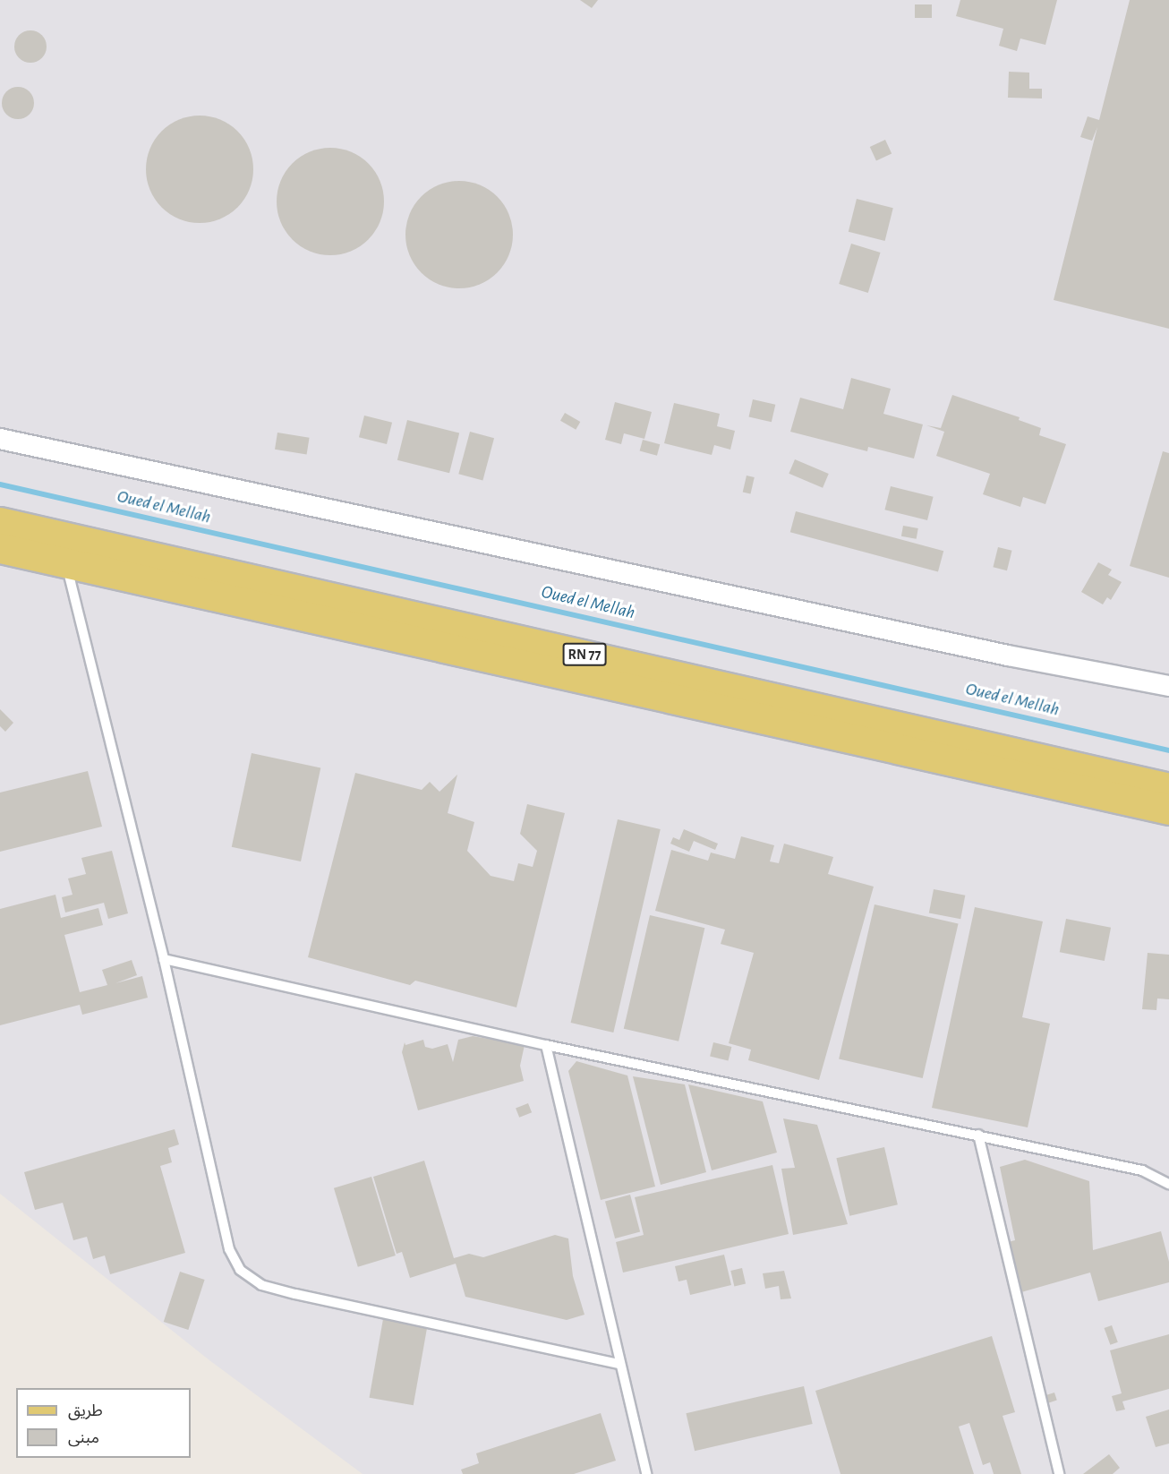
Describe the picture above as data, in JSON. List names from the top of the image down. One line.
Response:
{"streets":{"main road":["RN 77"]},"water":["Oued el Mellah"],"legend":["طريق","مبنى"]}
